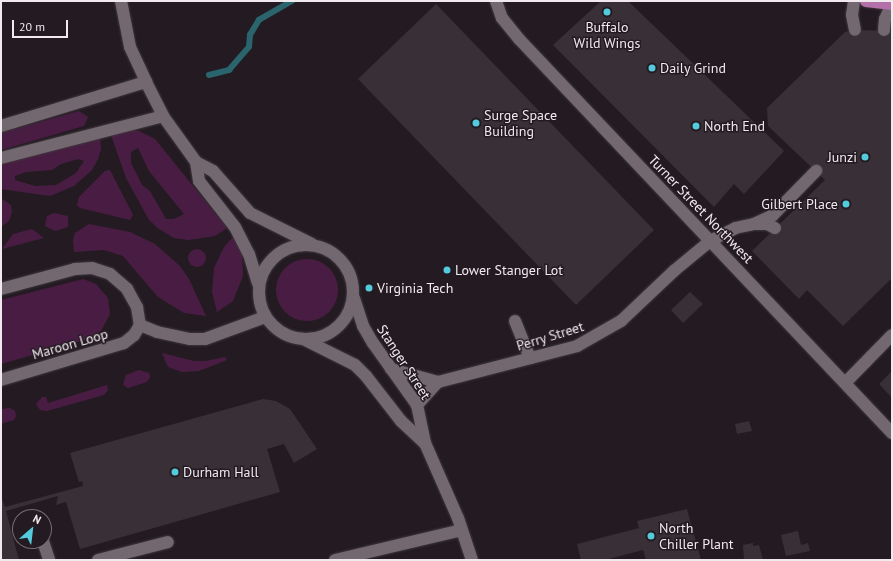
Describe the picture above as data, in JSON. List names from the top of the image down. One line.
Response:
{"streets":{"street":["Turner Street Northwest","Perry Street","Maroon Loop","Stanger Street"]},"crossings":[["Turner Street Northwest","Perry Street"]],"places":["Buffalo Wild Wings","Daily Grind","Surge Space Building","North End","Junzi","Gilbert Place","Lower Stanger Lot","Virginia Tech","Durham Hall","North Chiller Plant"],"scale_bar":"20 m","north":"top right"}
